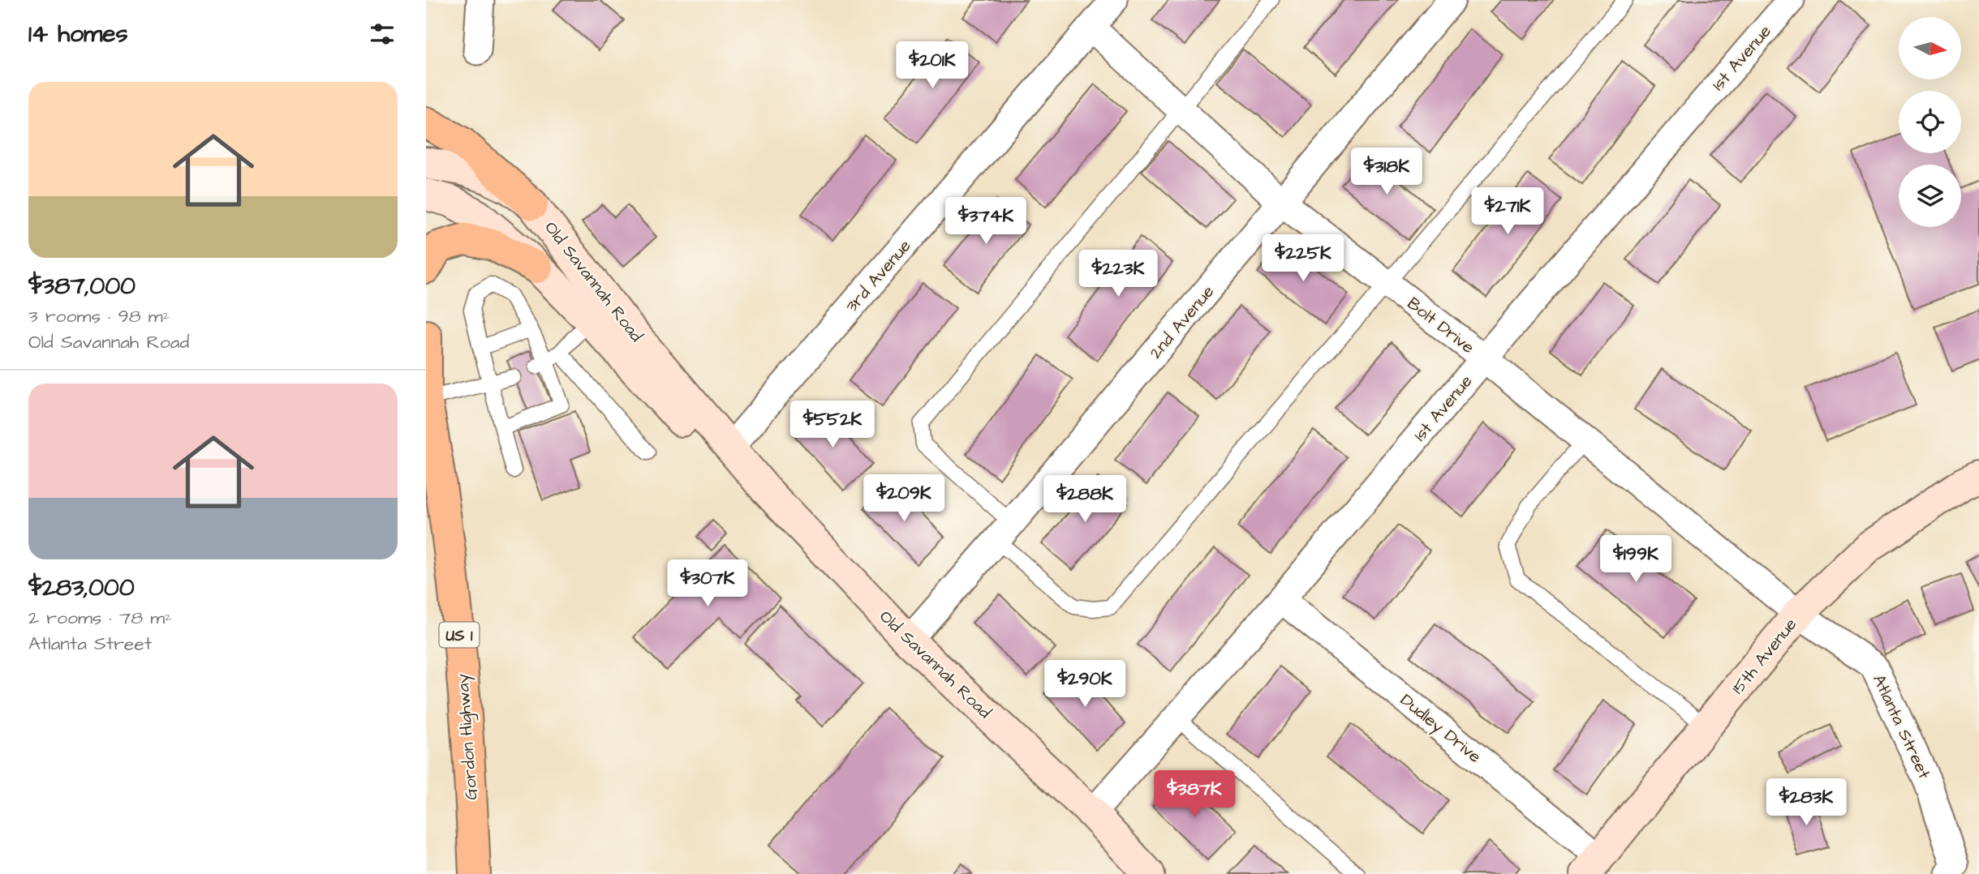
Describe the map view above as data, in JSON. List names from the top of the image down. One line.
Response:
{"streets":{"highway":["US 1","Gordon Highway"],"street":["1st Avenue","3rd Avenue","Old Savannah Road","2nd Avenue","Bolt Drive","15th Avenue","Atlanta Street","Dudley Drive"]},"crossings":[["1st Avenue","Old Savannah Road"],["1st Avenue","Bolt Drive"],["1st Avenue","Dudley Drive"],["3rd Avenue","Old Savannah Road"],["3rd Avenue","Bolt Drive"],["Old Savannah Road","2nd Avenue"],["2nd Avenue","Bolt Drive"],["Bolt Drive","15th Avenue"],["Bolt Drive","Atlanta Street"],["15th Avenue","Atlanta Street"],["15th Avenue","Dudley Drive"]],"north":"right","page":{"heading":"14 homes","price":["$201K","$318K","$271K","$374K","$225K","$223K","$552K","$209K","$288K","$199K","$307K","$290K","$387K","$283K"],"list":[{"name":"$387,000","note":"3 rooms · 98 m² · Old Savannah Road"},{"name":"$283,000","note":"2 rooms · 78 m² · Atlanta Street"}]}}
